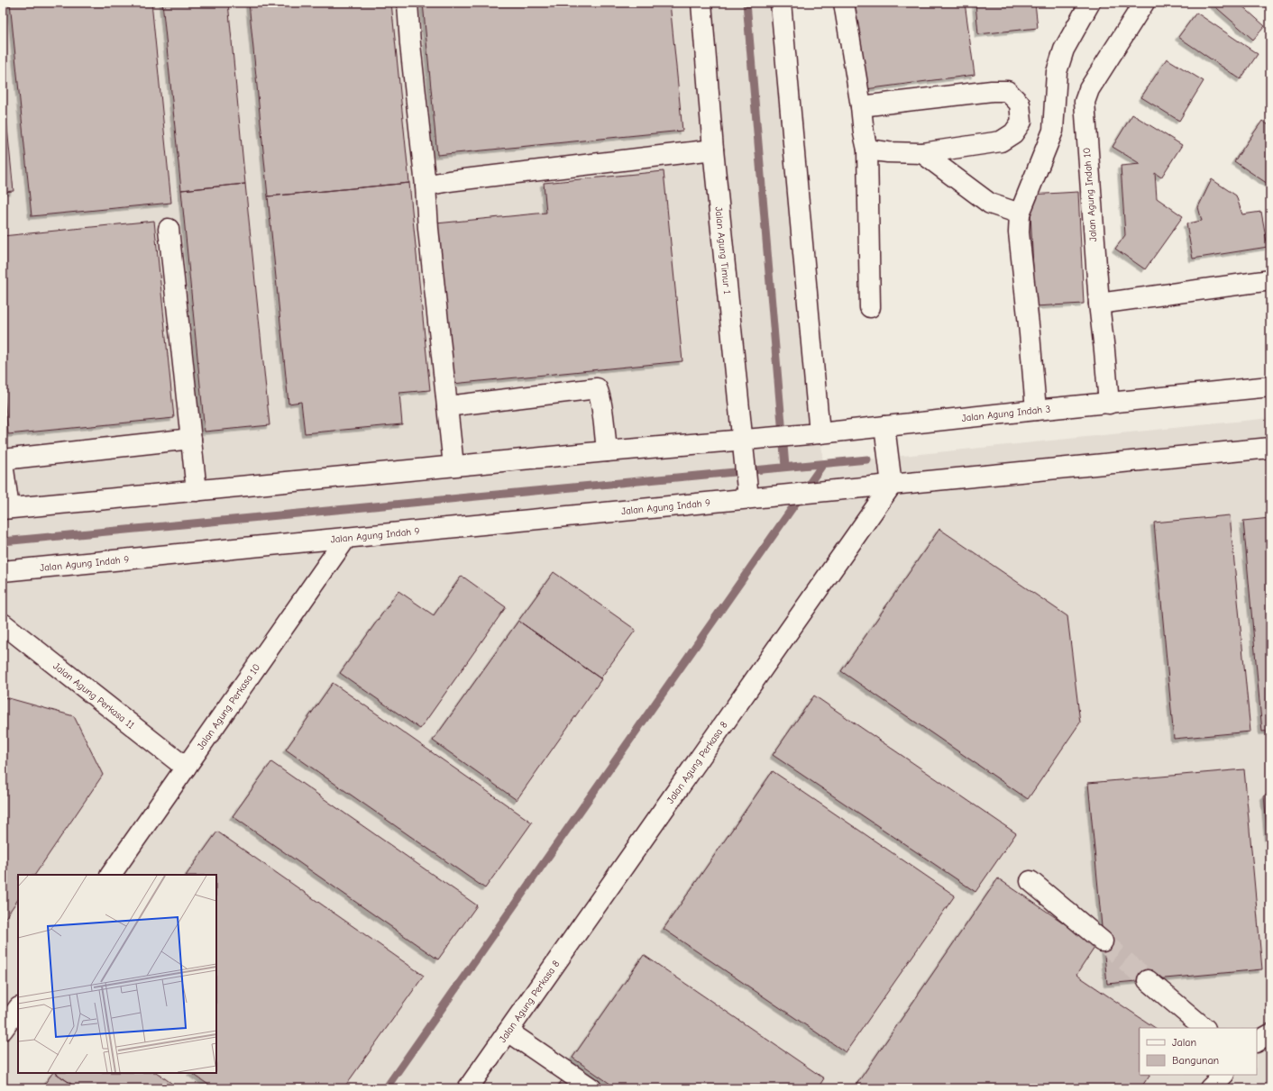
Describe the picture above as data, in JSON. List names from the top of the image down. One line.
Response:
{"streets":{"street":["Jalan Agung Indah 10","Jalan Agung Timur 1","Jalan Agung Indah 3","Jalan Agung Indah 9","Jalan Agung Perkasa 11","Jalan Agung Perkasa 10","Jalan Agung Perkasa 8"]},"crossings":[["Jalan Agung Indah 10","Jalan Agung Indah 3"],["Jalan Agung Timur 1","Jalan Agung Indah 3"],["Jalan Agung Timur 1","Jalan Agung Indah 9"],["Jalan Agung Indah 9","Jalan Agung Perkasa 10"],["Jalan Agung Perkasa 11","Jalan Agung Perkasa 10"]],"legend":["Jalan","Bangunan"]}
